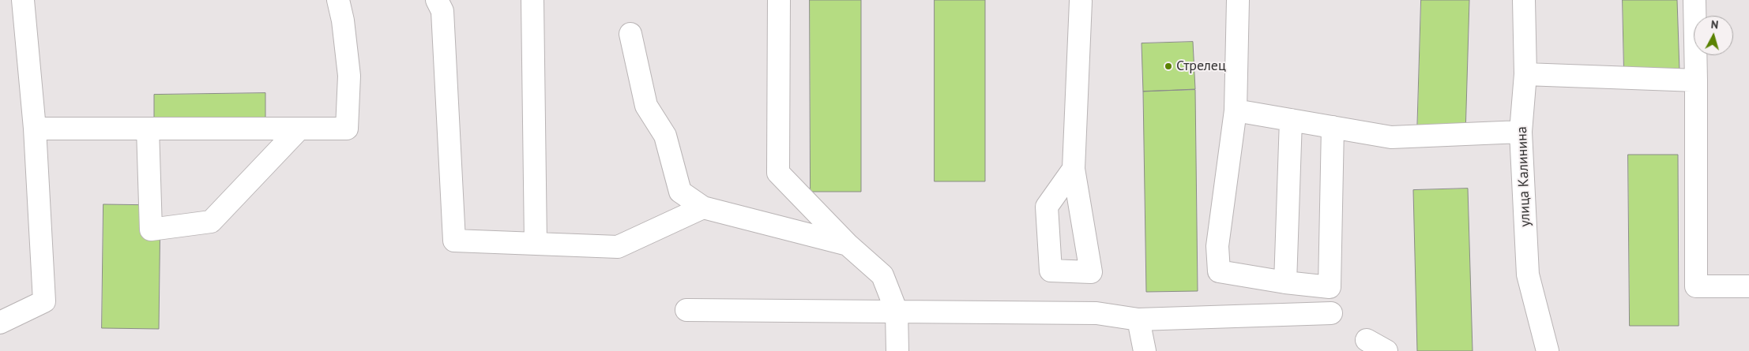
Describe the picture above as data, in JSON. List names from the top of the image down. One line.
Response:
{"streets":{"street":["улица Калинина"]},"places":["Стрелец"],"north":"top"}
